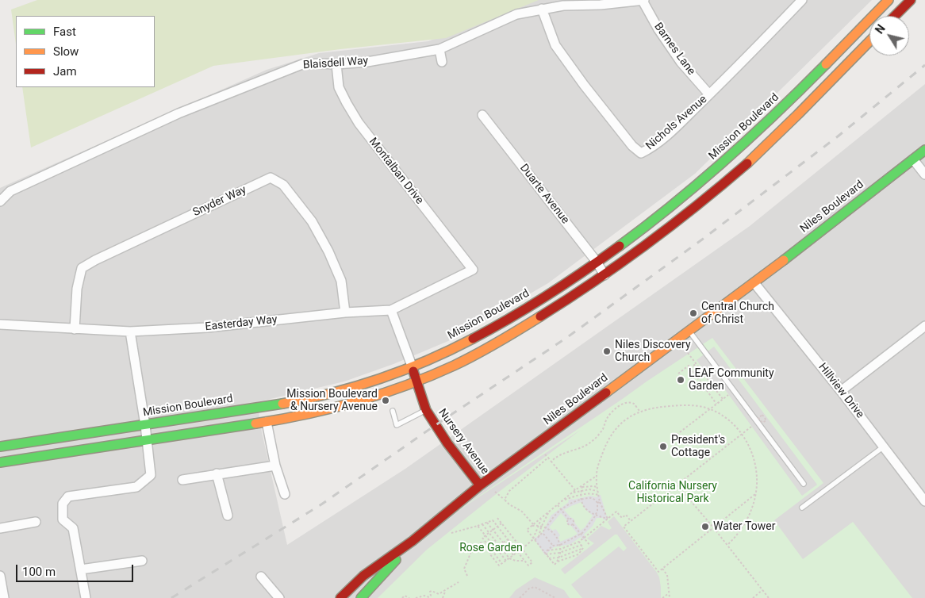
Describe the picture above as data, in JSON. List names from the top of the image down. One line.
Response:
{"streets":{"main road":["Mission Boulevard","Niles Boulevard","Nursery Avenue"],"street":["Barnes Lane","Blaisdell Way","Nichols Avenue","Montalban Drive","Duarte Avenue","Snyder Way","Easterday Way","Hillview Drive"]},"crossings":[["Barnes Lane","Blaisdell Way"],["Barnes Lane","Nichols Avenue"],["Blaisdell Way","Nichols Avenue"],["Blaisdell Way","Montalban Drive"],["Mission Boulevard","Duarte Avenue"],["Mission Boulevard","Nursery Avenue"],["Montalban Drive","Easterday Way"],["Snyder Way","Easterday Way"],["Niles Boulevard","Hillview Drive"],["Niles Boulevard","Nursery Avenue"]],"parks":["California Nursery Historical Park","Rose Garden"],"places":["Central Church of Christ","Niles Discovery Church","LEAF Community Garden","Mission Boulevard & Nursery Avenue","President's Cottage","Water Tower"],"legend":["Fast","Slow","Jam"],"scale_bar":"100 m","north":"top left"}
